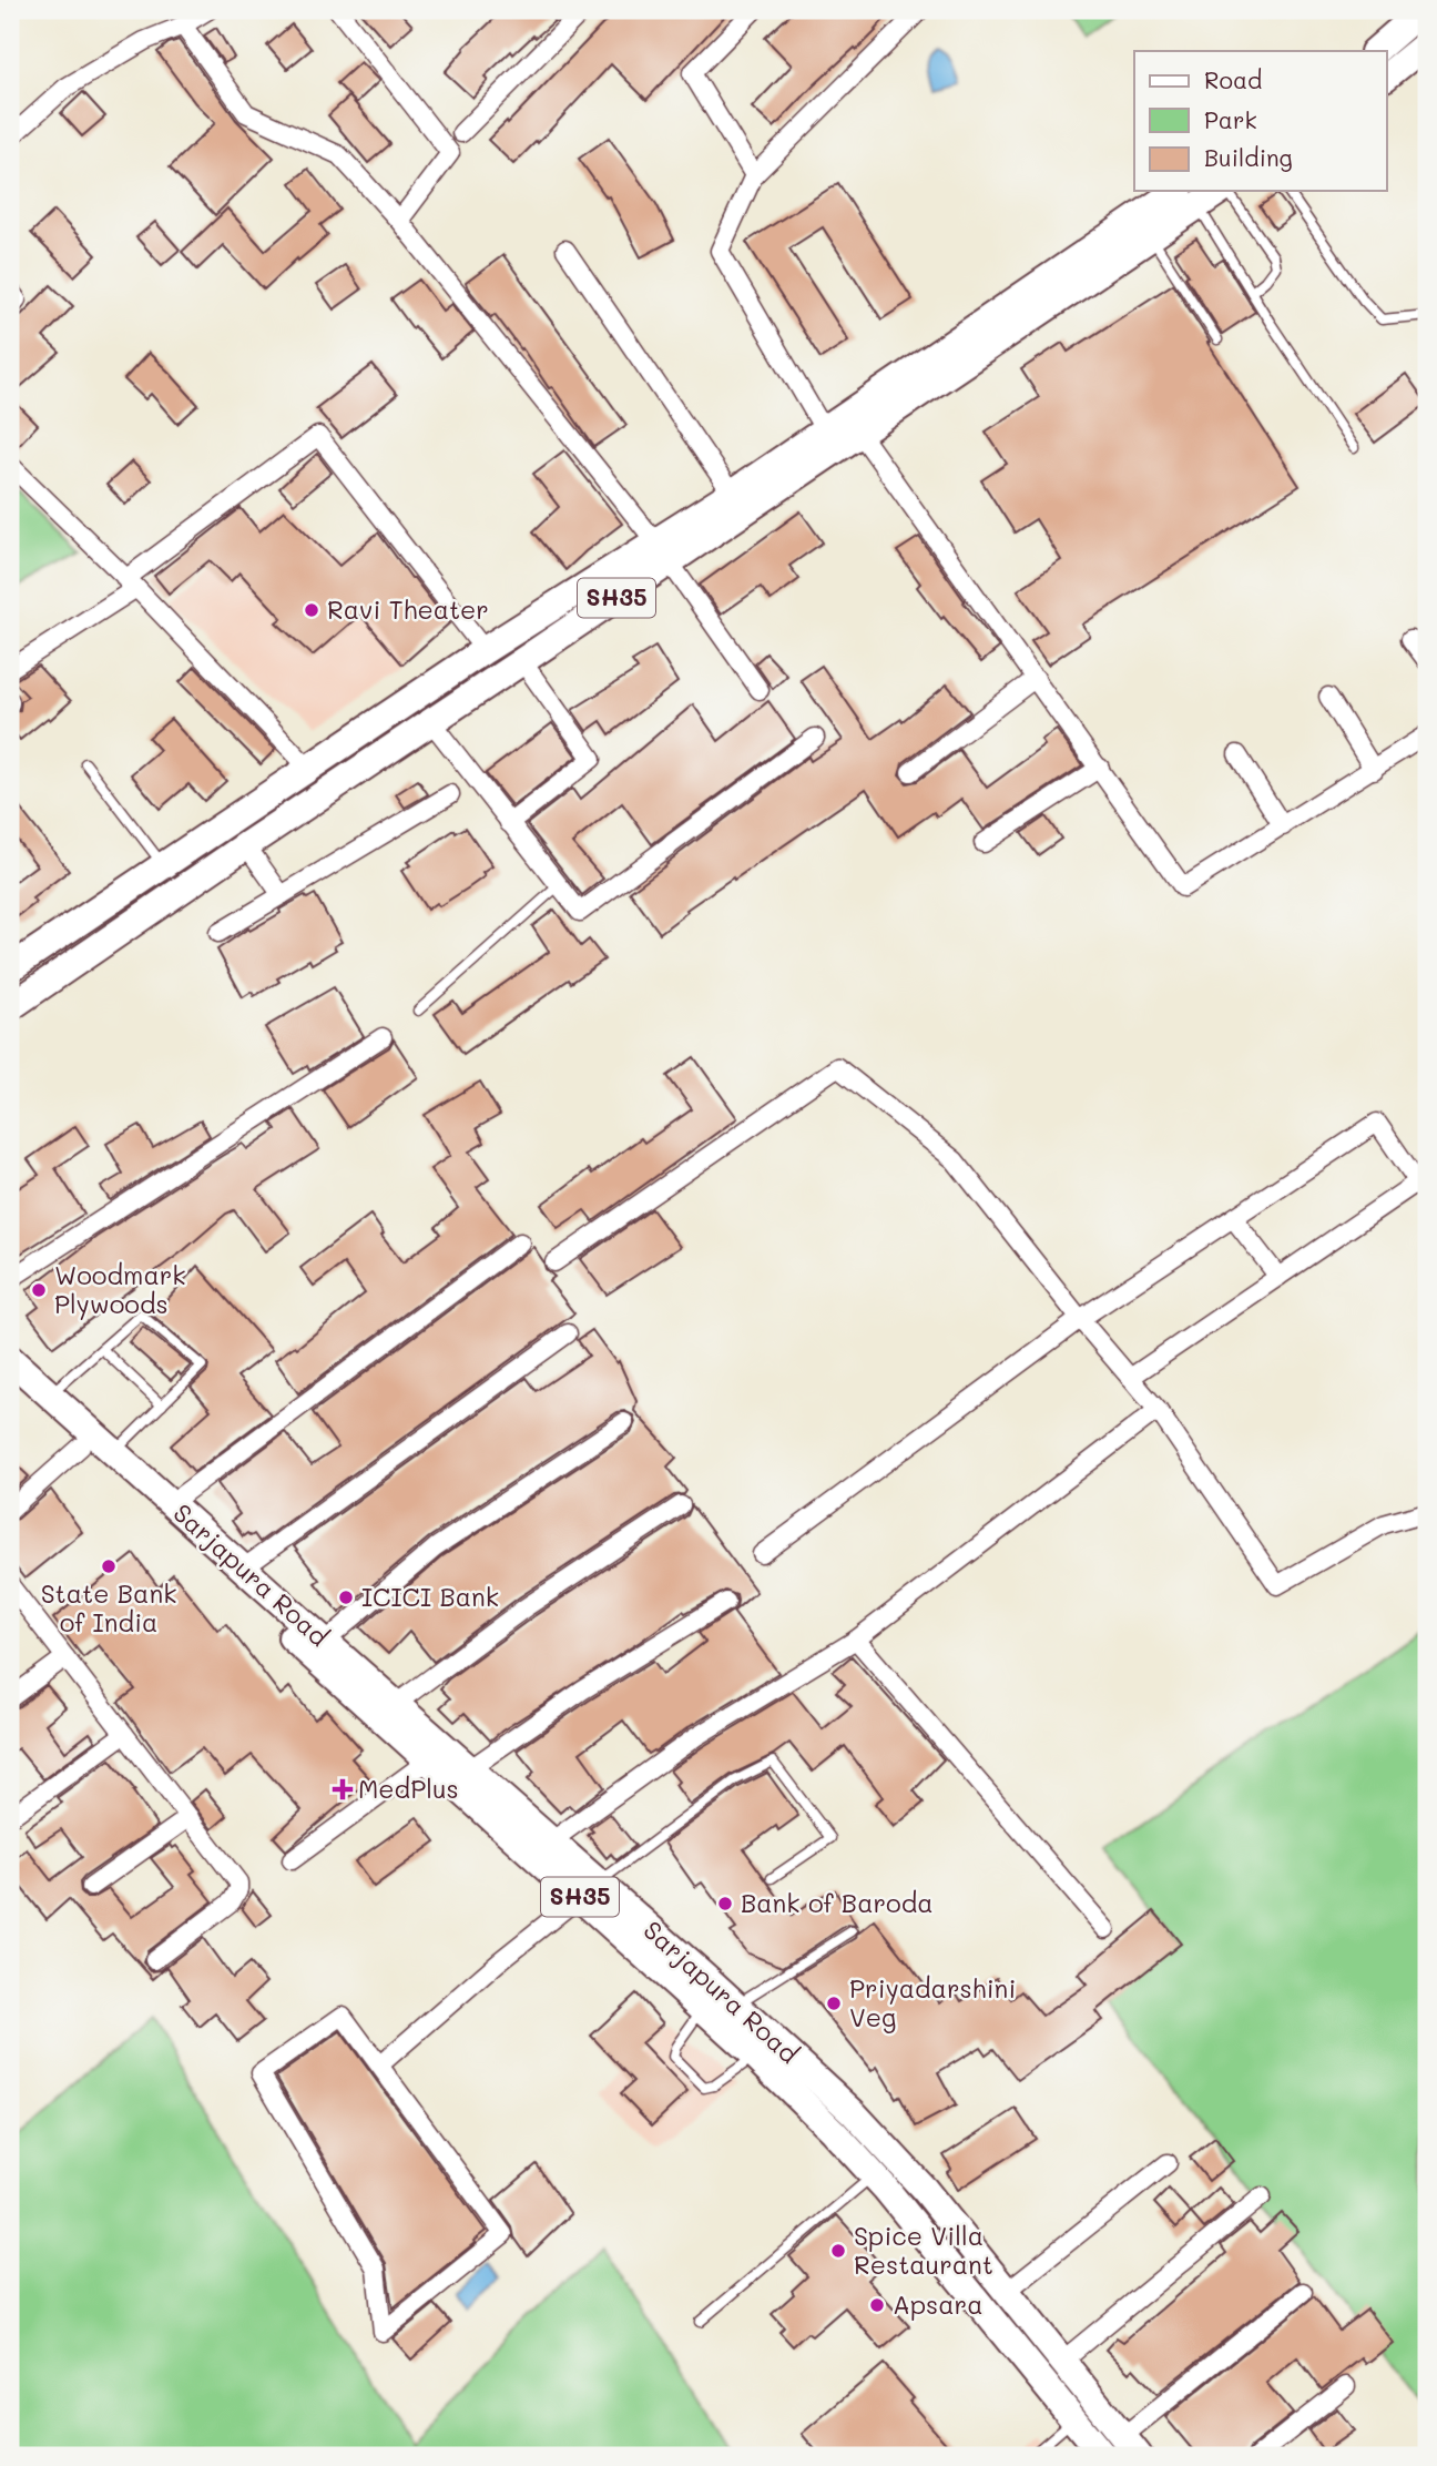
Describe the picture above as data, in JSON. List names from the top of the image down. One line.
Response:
{"streets":{"main road":["SH35","Sarjapura Road"]},"places":{"other":["Ravi Theater","Woodmark Plywoods","State Bank of India","ICICI Bank","Bank of Baroda","Priyadarshini Veg","Spice Villa Restaurant","Apsara"],"health":["MedPlus"]},"legend":["Road","Park","Building"]}
